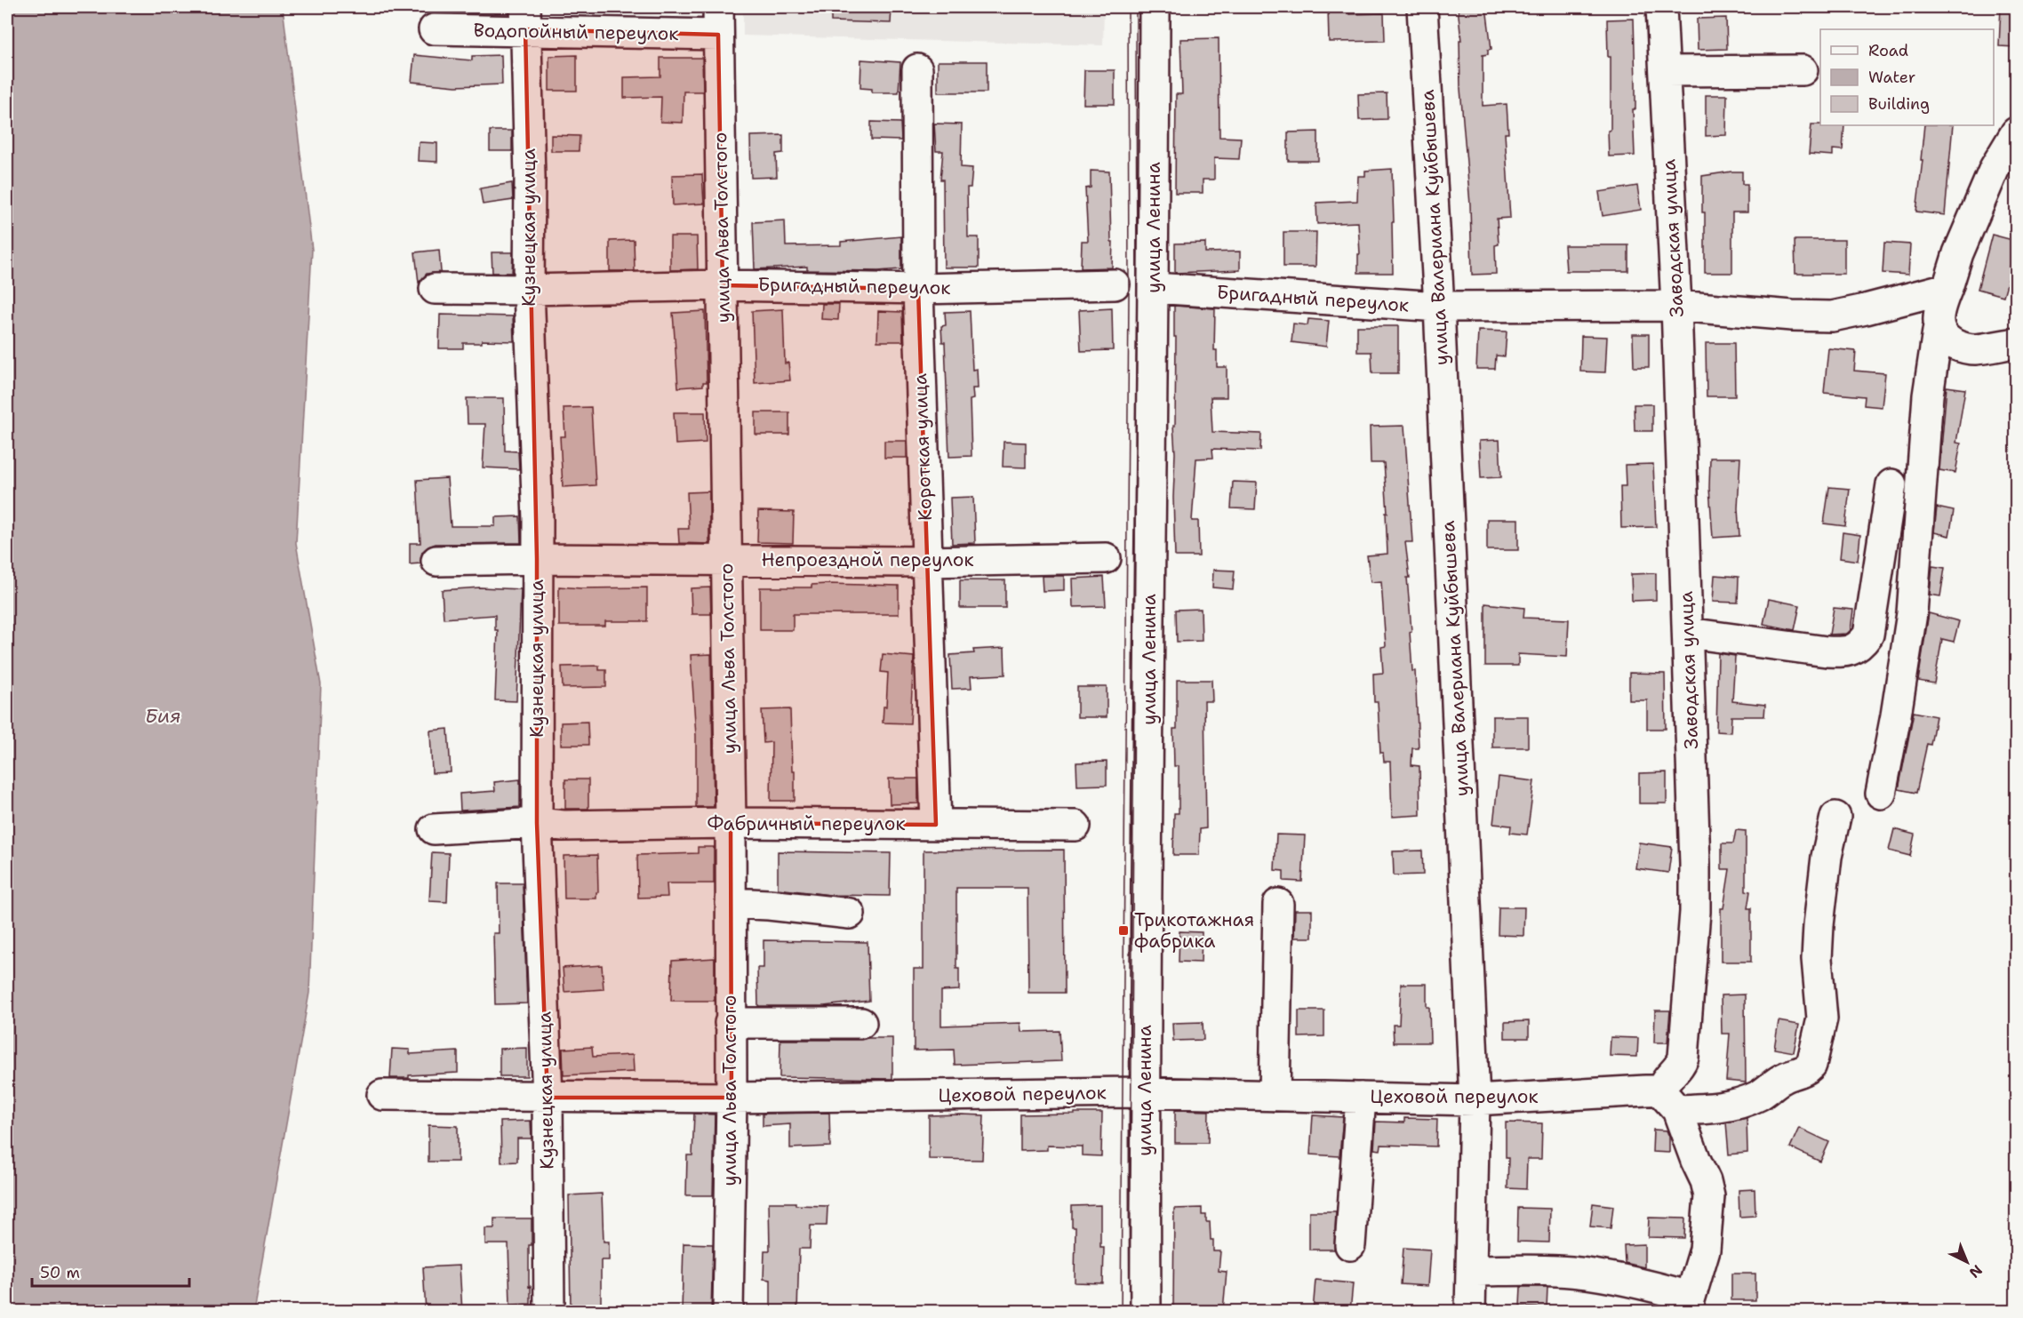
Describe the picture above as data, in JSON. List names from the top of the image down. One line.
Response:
{"streets":{"street":["Водопойный переулок","Кузнецкая улица","улица Льва Толстого","улица Ленина","улица Валериана Куйбышева","Заводская улица","Бригадный переулок","Короткая улица","Непроездной переулок","Фабричный переулок","Цеховой переулок"]},"crossings":[["Водопойный переулок","Кузнецкая улица"],["Водопойный переулок","улица Льва Толстого"],["Кузнецкая улица","Бригадный переулок"],["Кузнецкая улица","Непроездной переулок"],["Кузнецкая улица","Фабричный переулок"],["Кузнецкая улица","Цеховой переулок"],["улица Льва Толстого","Бригадный переулок"],["улица Льва Толстого","Непроездной переулок"],["улица Льва Толстого","Фабричный переулок"],["улица Льва Толстого","Цеховой переулок"],["улица Ленина","Бригадный переулок"],["улица Ленина","Цеховой переулок"],["улица Валериана Куйбышева","Бригадный переулок"],["улица Валериана Куйбышева","Цеховой переулок"],["Заводская улица","Бригадный переулок"],["Заводская улица","Цеховой переулок"],["Бригадный переулок","Короткая улица"],["Короткая улица","Непроездной переулок"],["Короткая улица","Фабричный переулок"]],"water":["Бия"],"places":{"transit":["Трикотажная фабрика"]},"legend":["Road","Water","Building"],"scale_bar":"50 m","north":"bottom right"}
